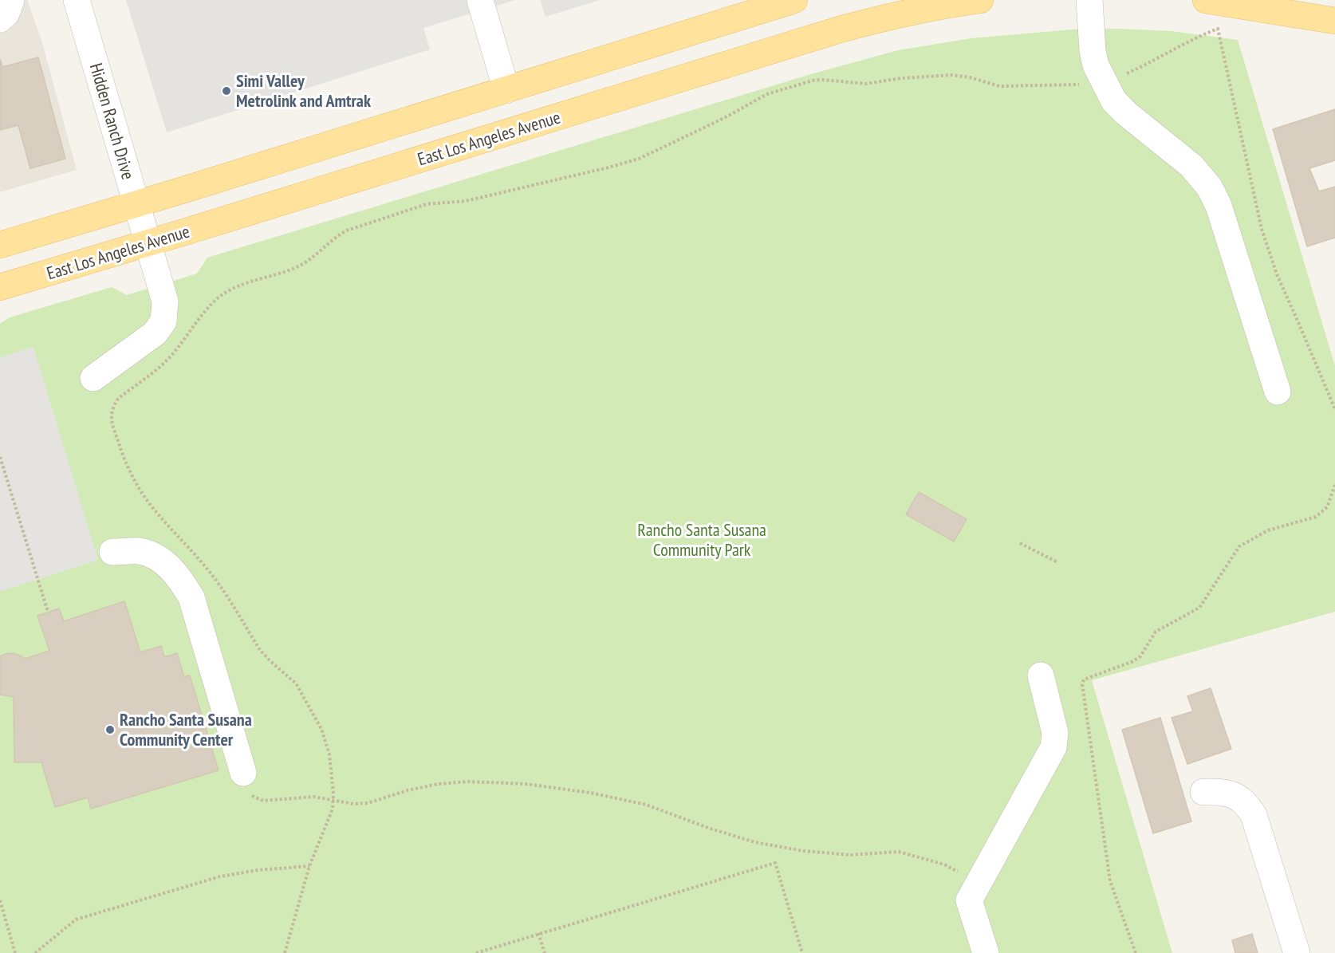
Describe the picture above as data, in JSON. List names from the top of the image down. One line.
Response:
{"streets":{"main road":["East Los Angeles Avenue"],"street":["Hidden Ranch Drive"]},"crossings":[["Hidden Ranch Drive","East Los Angeles Avenue"]],"parks":["Rancho Santa Susana Community Park"],"places":["Simi Valley Metrolink and Amtrak","Rancho Santa Susana Community Center"]}
